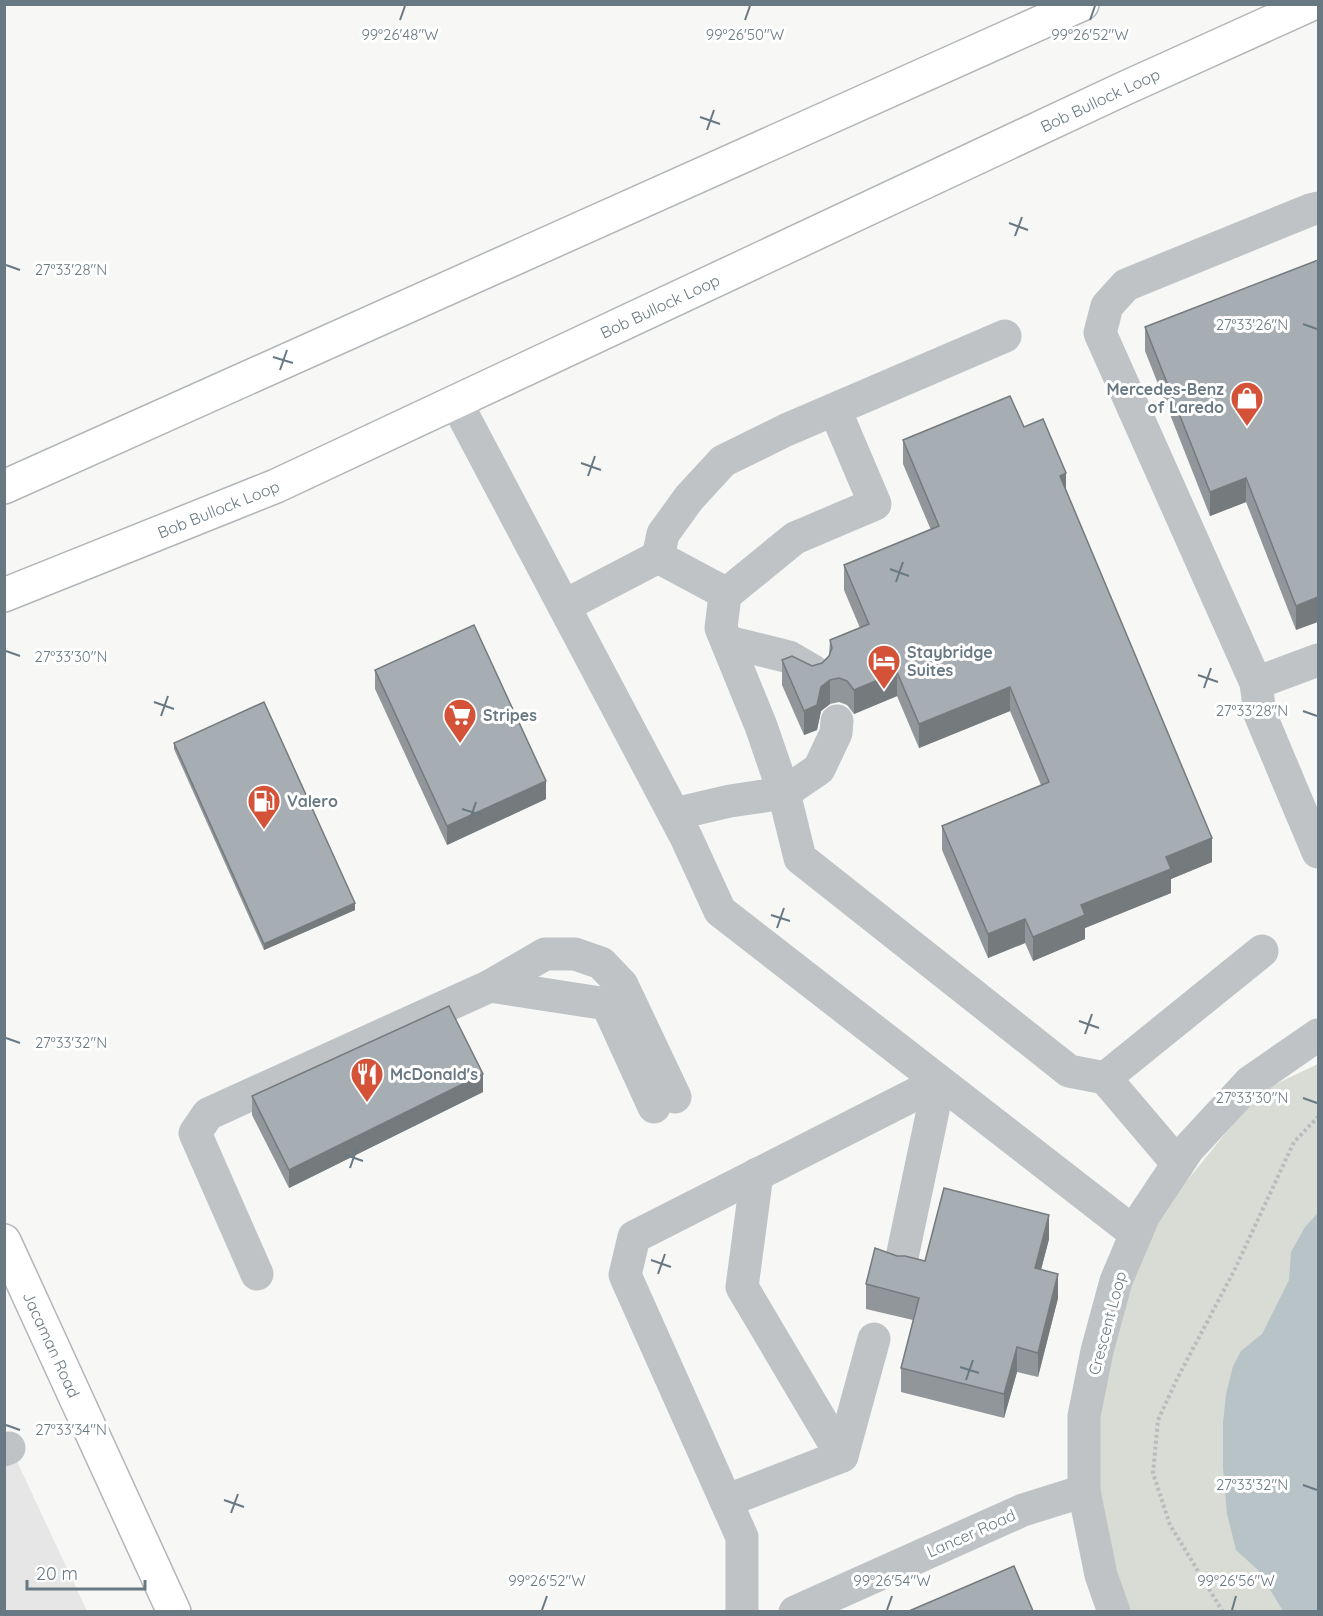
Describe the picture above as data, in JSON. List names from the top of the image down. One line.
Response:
{"streets":{"main road":["Bob Bullock Loop","Jacaman Road"],"street":["Crescent Loop","Lancer Road"]},"crossings":[["Crescent Loop","Lancer Road"]],"places":{"shop":["Mercedes-Benz of Laredo"],"hotel":["Staybridge Suites"],"supermarket":["Stripes"],"fuel station":["Valero"],"restaurant":["McDonald's"]},"scale_bar":"20 m","coordinates":["99°26'50\"W","99°26'52\"W","99°26'48\"W","27°33'28\"N","27°33'26\"N","27°33'30\"N","27°33'32\"N","27°33'34\"N","99°26'54\"W","99°26'56\"W"]}
